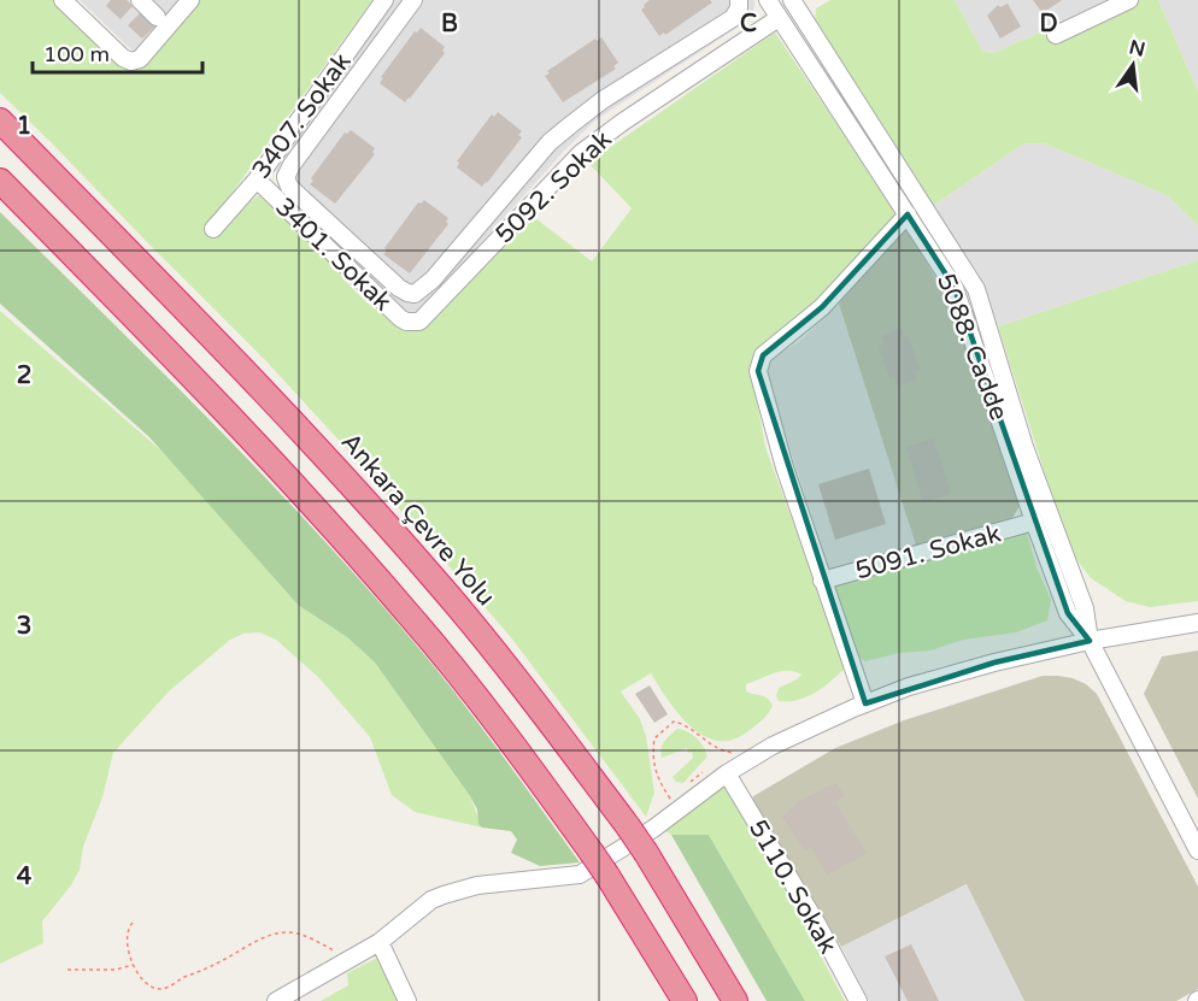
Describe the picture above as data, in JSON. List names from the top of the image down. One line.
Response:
{"streets":{"highway":["Ankara Çevre Yolu"],"street":["3407. Sokak","5092. Sokak","3401. Sokak","5088. Cadde","5091. Sokak","5110. Sokak"]},"crossings":[["3407. Sokak","3401. Sokak"],["5092. Sokak","3401. Sokak"],["5092. Sokak","5088. Cadde"],["5088. Cadde","5091. Sokak"]],"scale_bar":"100 m","north":"top","grid":{"columns":["B","C","D"],"rows":["1","2","3","4"]}}
